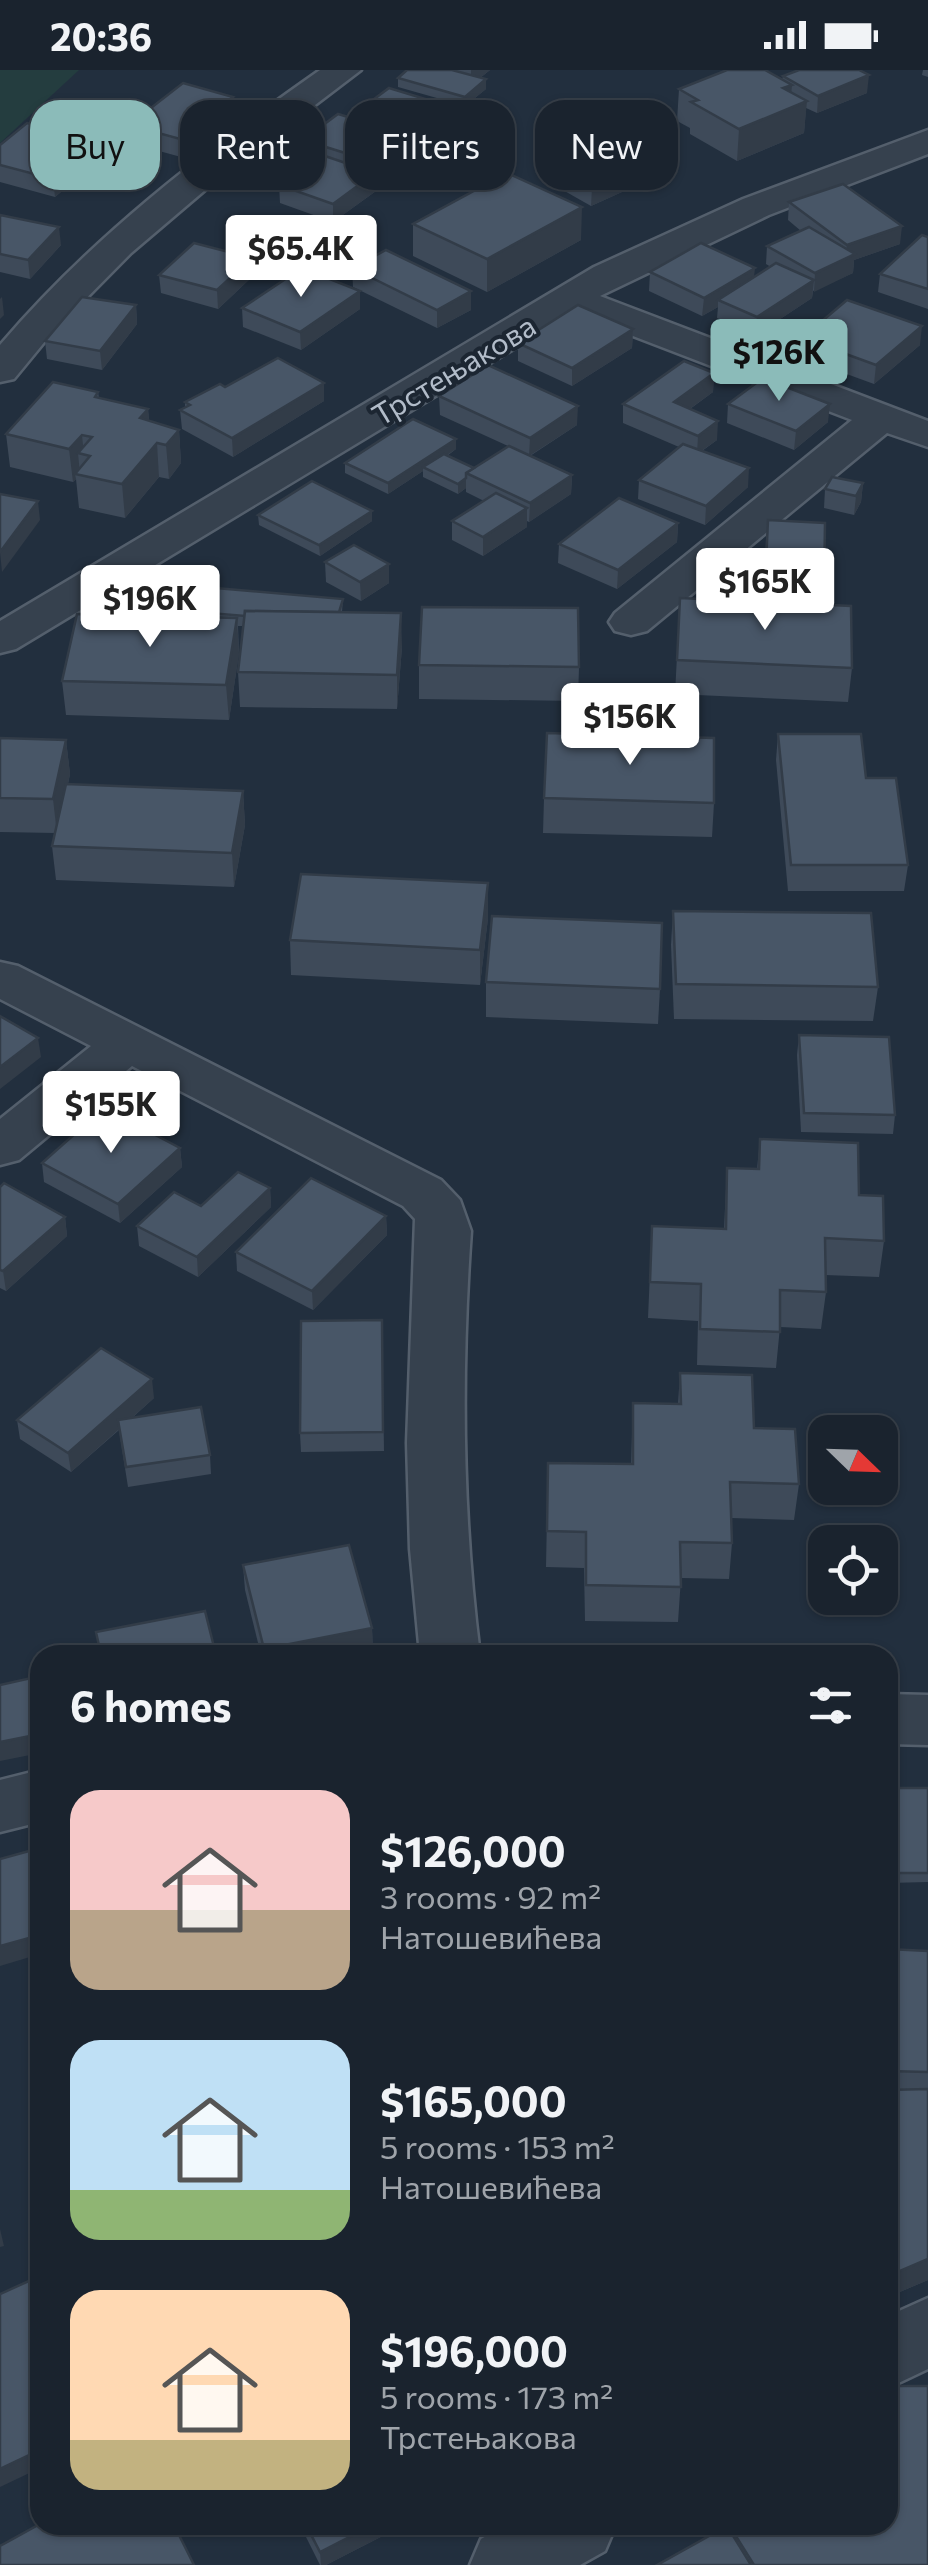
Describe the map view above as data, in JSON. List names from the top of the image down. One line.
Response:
{"streets":{"street":["Трстењакова"]},"north":"bottom right","page":{"status":"20:36","chip":["Buy","Rent","Filters","New"],"price":["$65.4K","$126K","$165K","$196K","$156K","$155K"],"heading":"6 homes","list":[{"name":"$126,000","note":"3 rooms · 92 m² · Натошевићева"},{"name":"$165,000","note":"5 rooms · 153 m² · Натошевићева"},{"name":"$196,000","note":"5 rooms · 173 m² · Трстењакова"}]}}
